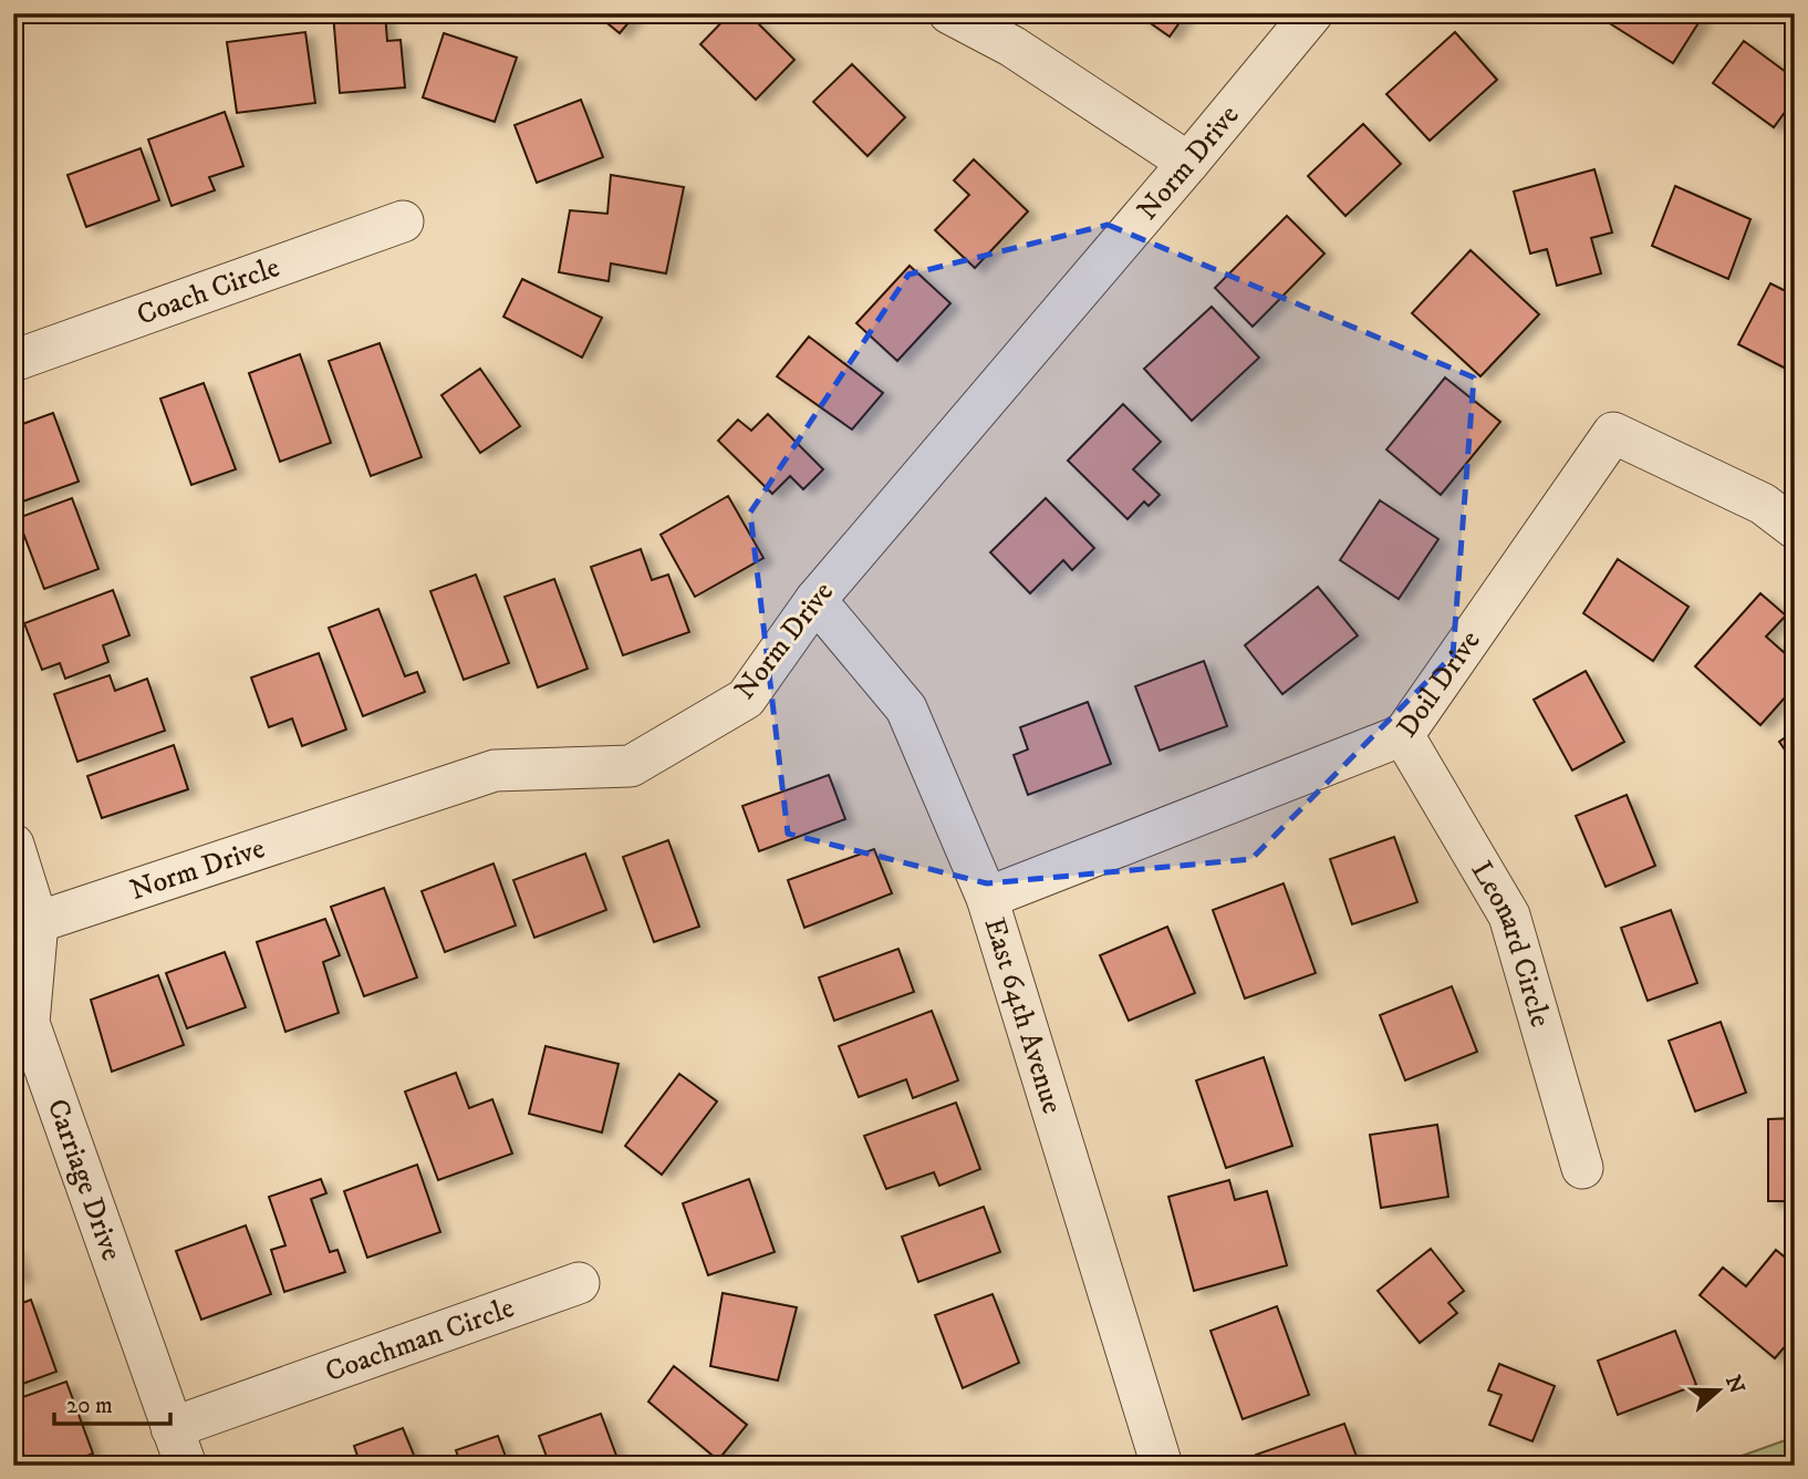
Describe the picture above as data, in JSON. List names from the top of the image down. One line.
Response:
{"streets":{"street":["Norm Drive","Coach Circle","Doil Drive","Leonard Circle","East 64th Avenue","Carriage Drive","Coachman Circle"]},"crossings":[["Norm Drive","East 64th Avenue"],["Norm Drive","Carriage Drive"],["Doil Drive","Leonard Circle"],["Doil Drive","East 64th Avenue"],["Carriage Drive","Coachman Circle"]],"scale_bar":"20 m","north":"right"}
